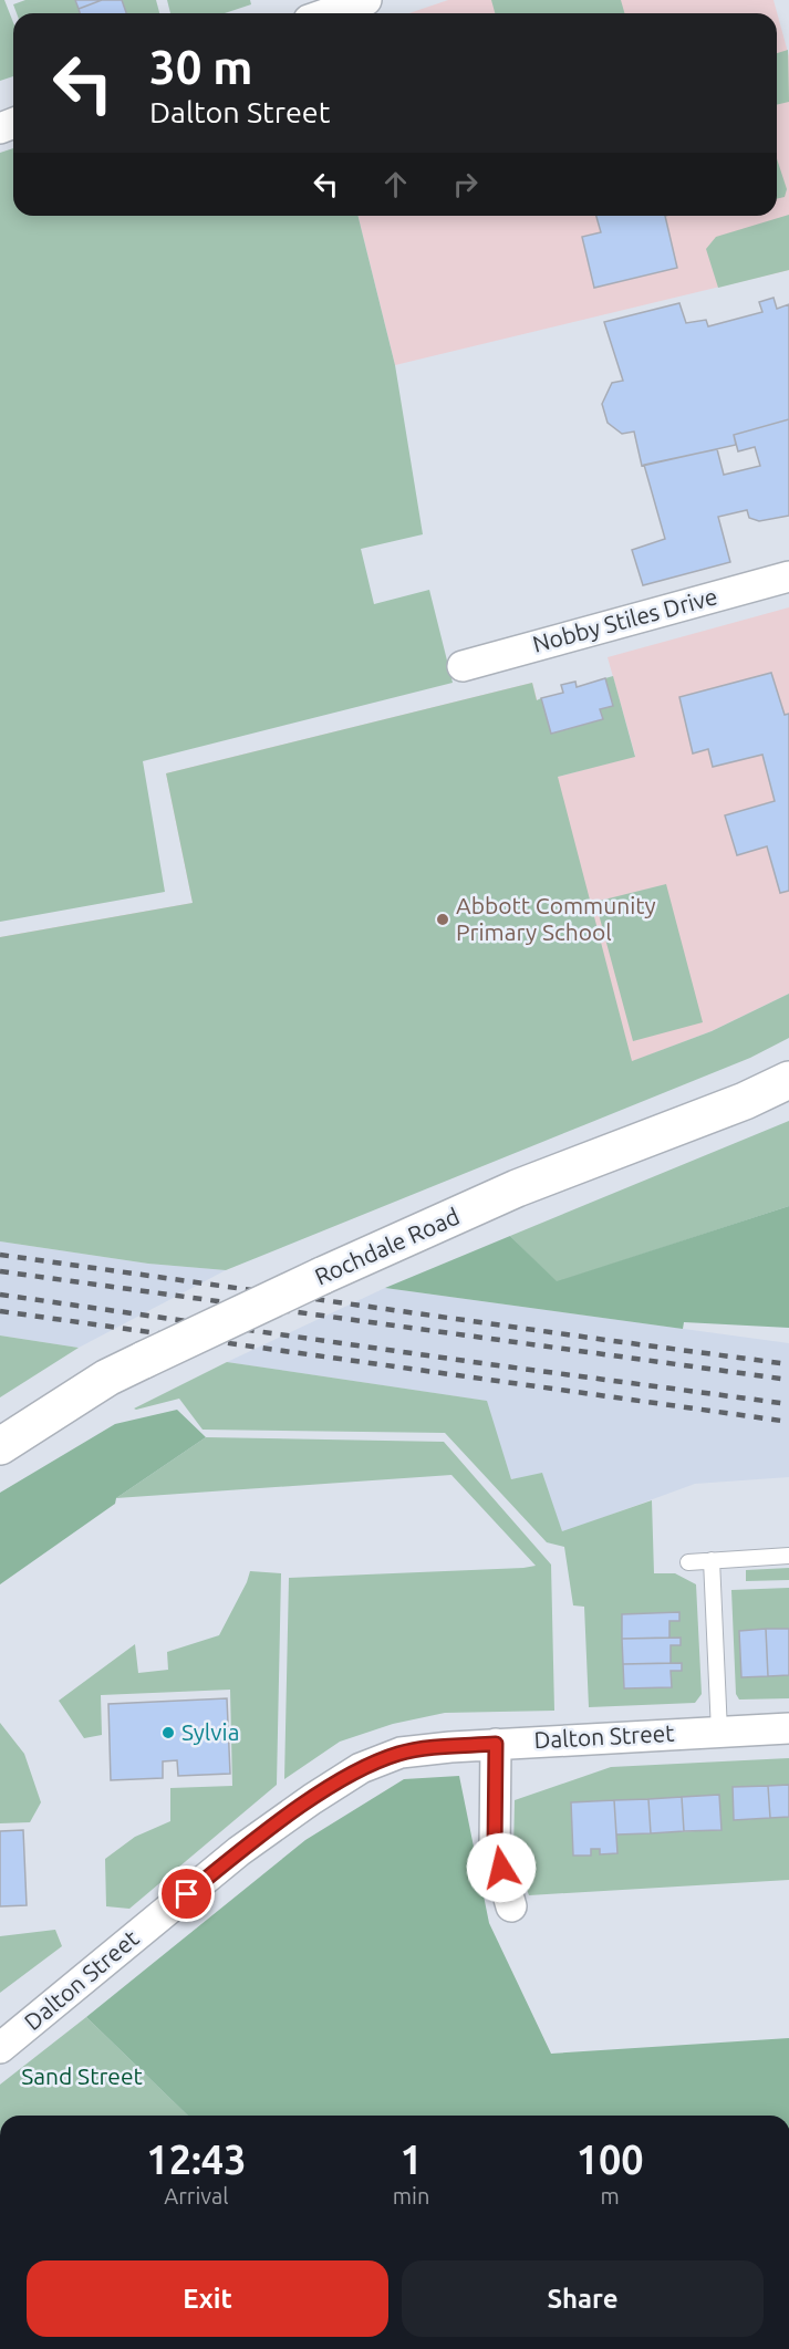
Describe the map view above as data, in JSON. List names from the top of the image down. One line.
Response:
{"streets":{"highway":["Rochdale Road"],"street":["Nobby Stiles Drive","Dalton Street"]},"parks":["Sand Street"],"places":["Abbott Community Primary School","Sylvia"],"page":{"turn":["30 m","Dalton Street"],"eta":["12:43","Arrival","1","min","100","m"],"buttons":["Exit","Share"]}}
